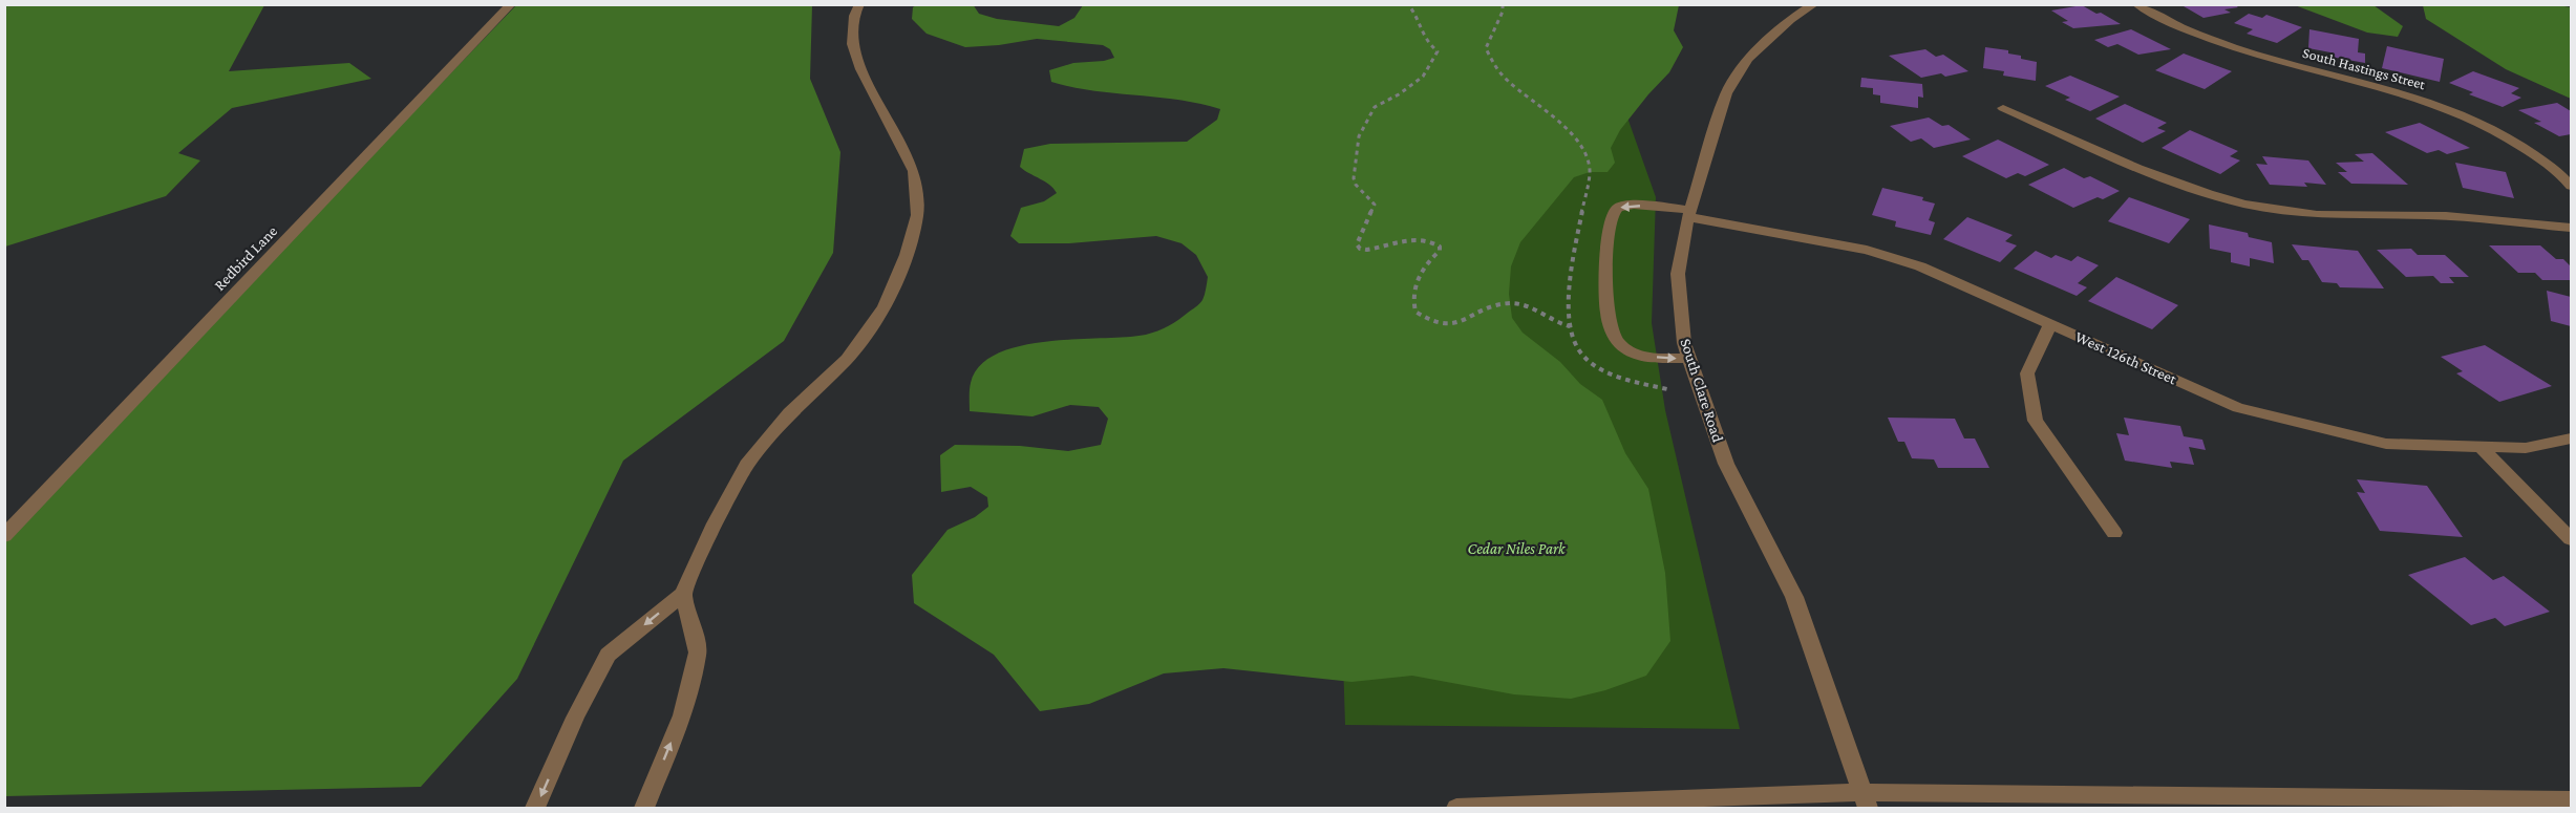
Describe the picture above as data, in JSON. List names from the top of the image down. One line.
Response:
{"streets":{"street":["South Hastings Street","Redbird Lane","West 126th Street","South Clare Road"]},"crossings":[["West 126th Street","South Clare Road"]],"parks":["Cedar Niles Park"]}
